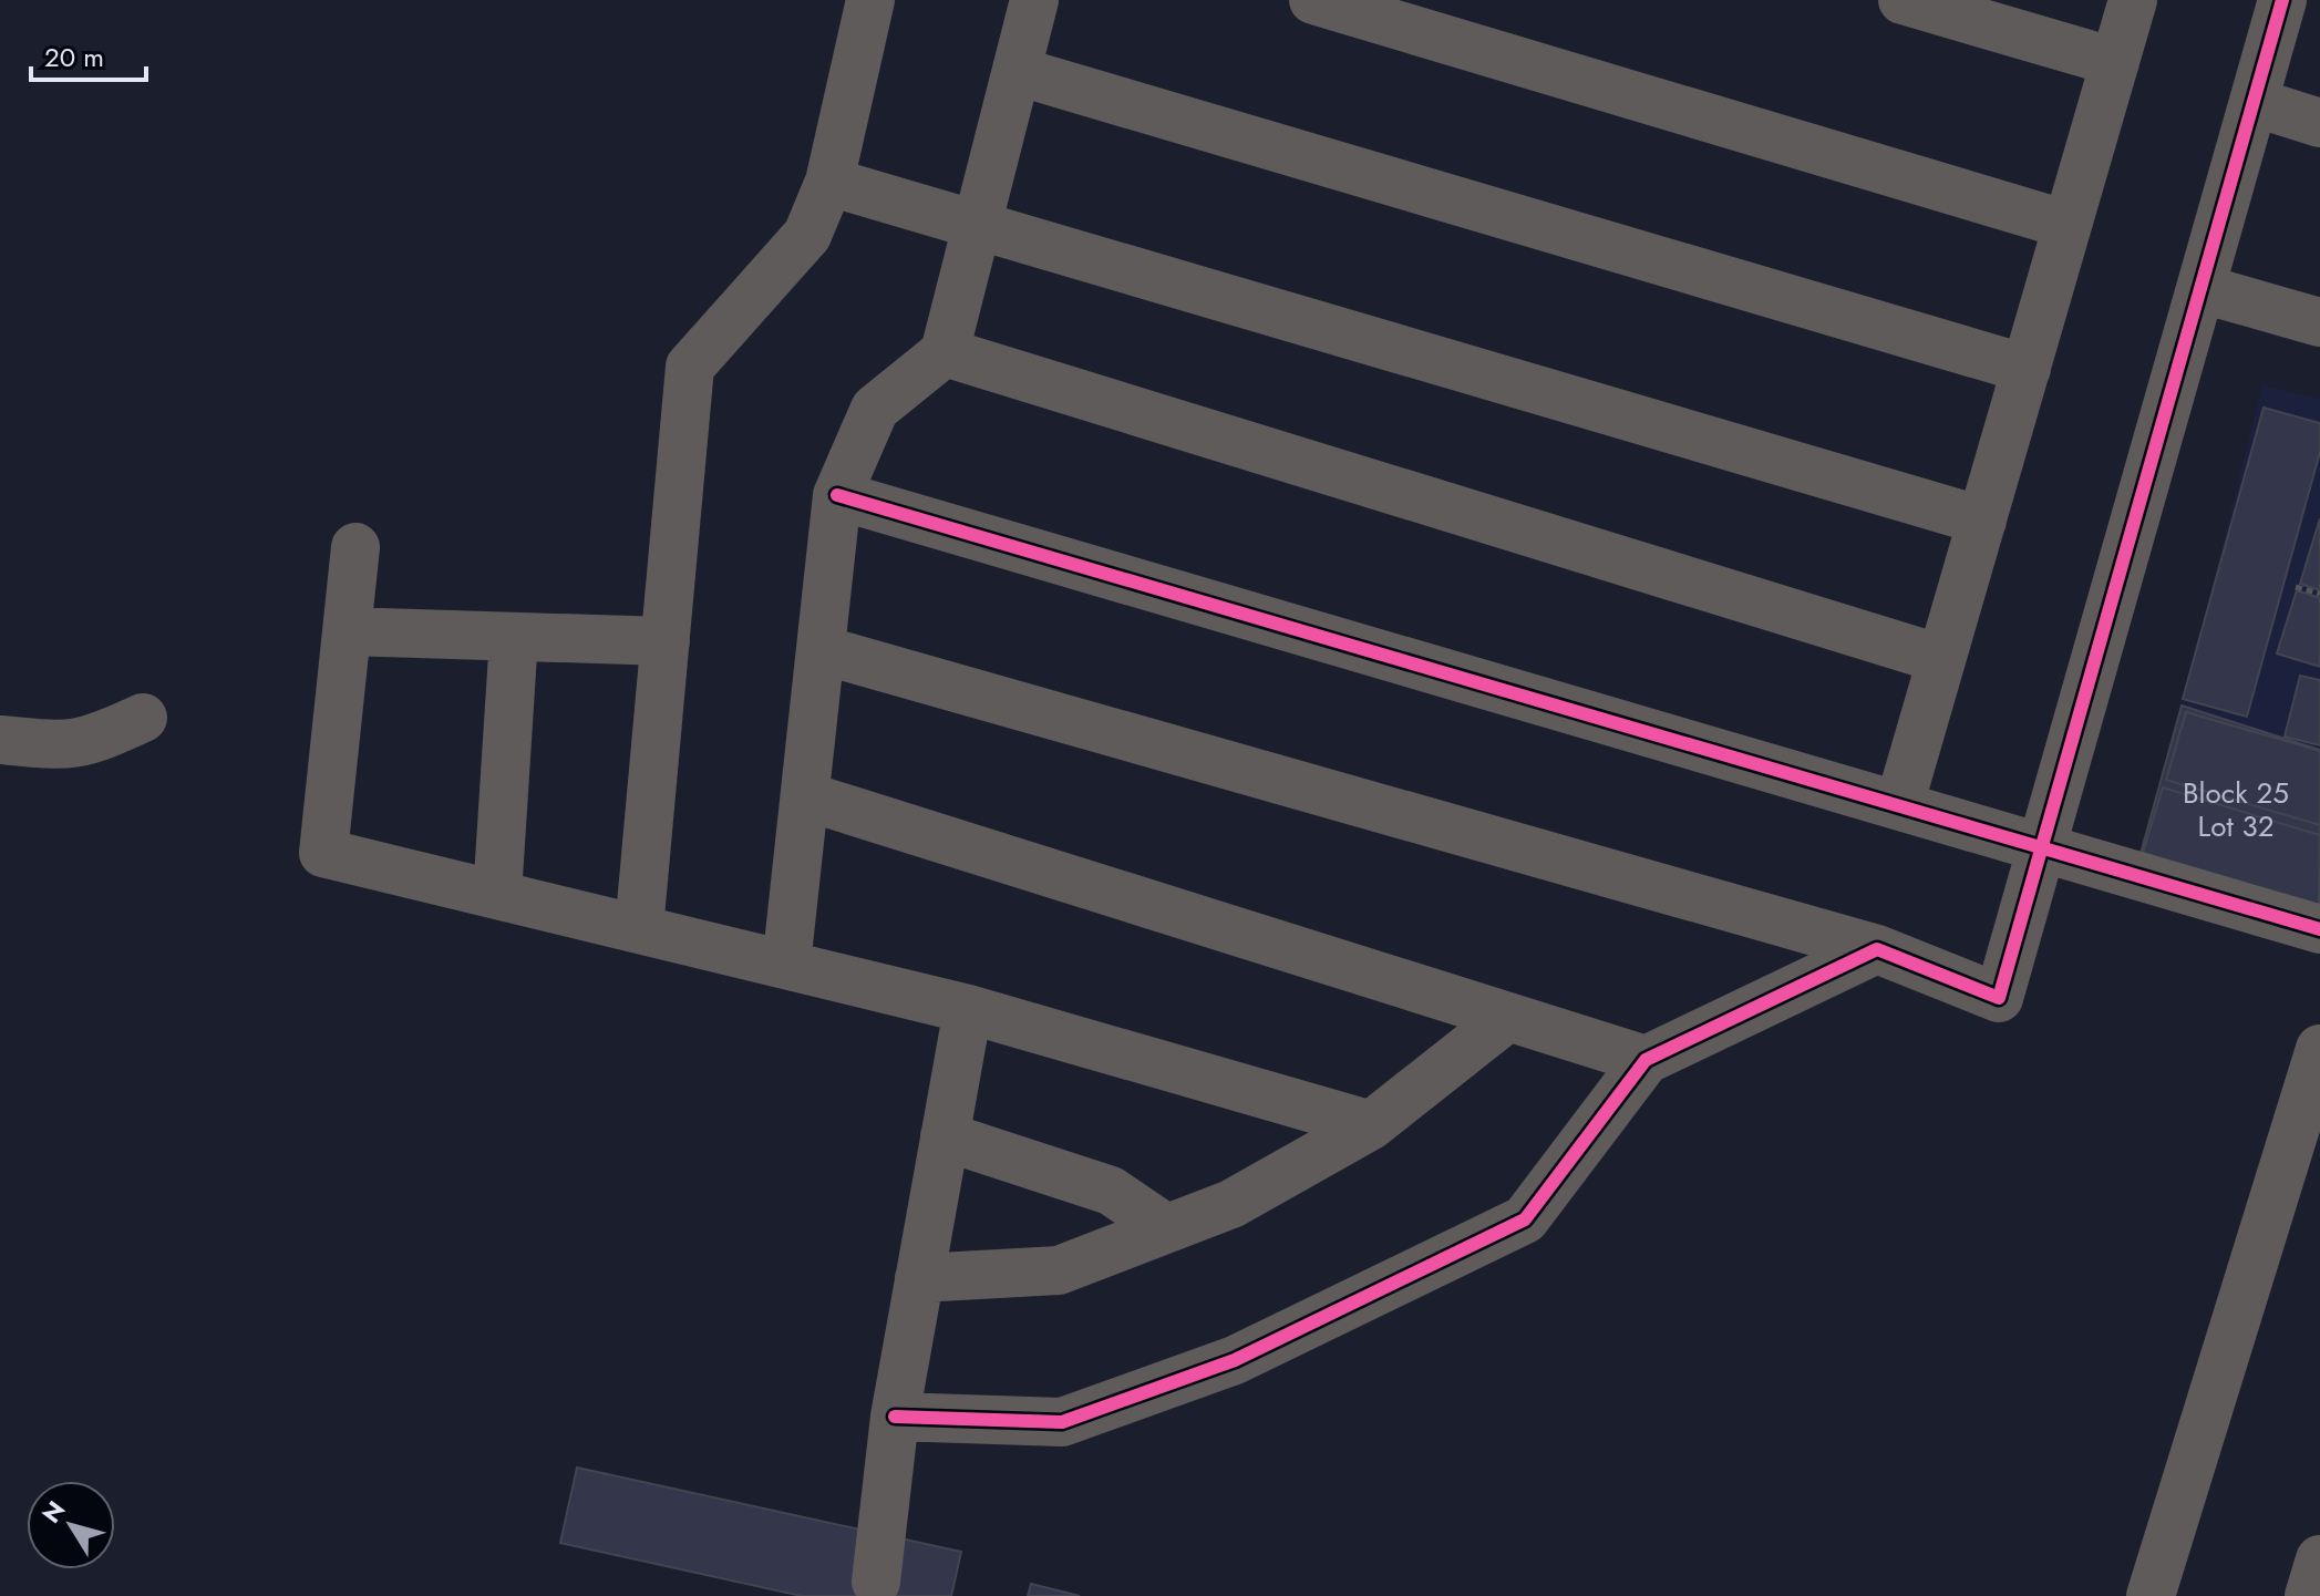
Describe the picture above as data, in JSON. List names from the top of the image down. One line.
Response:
{"house_numbers":["Block 25 Lot 32"],"scale_bar":"20 m","north":"top left"}
